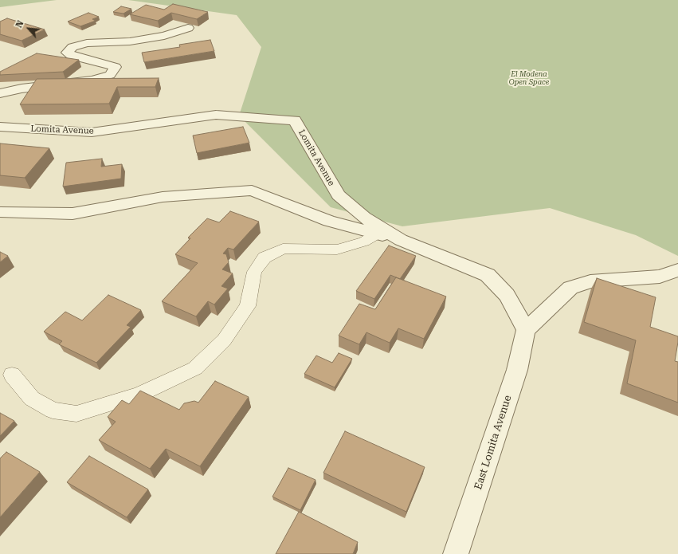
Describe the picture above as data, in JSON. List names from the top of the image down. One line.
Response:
{"streets":{"street":["Lomita Avenue","East Lomita Avenue"]},"crossings":[["Lomita Avenue","East Lomita Avenue"]],"parks":["El Modena Open Space"],"north":"top left"}
